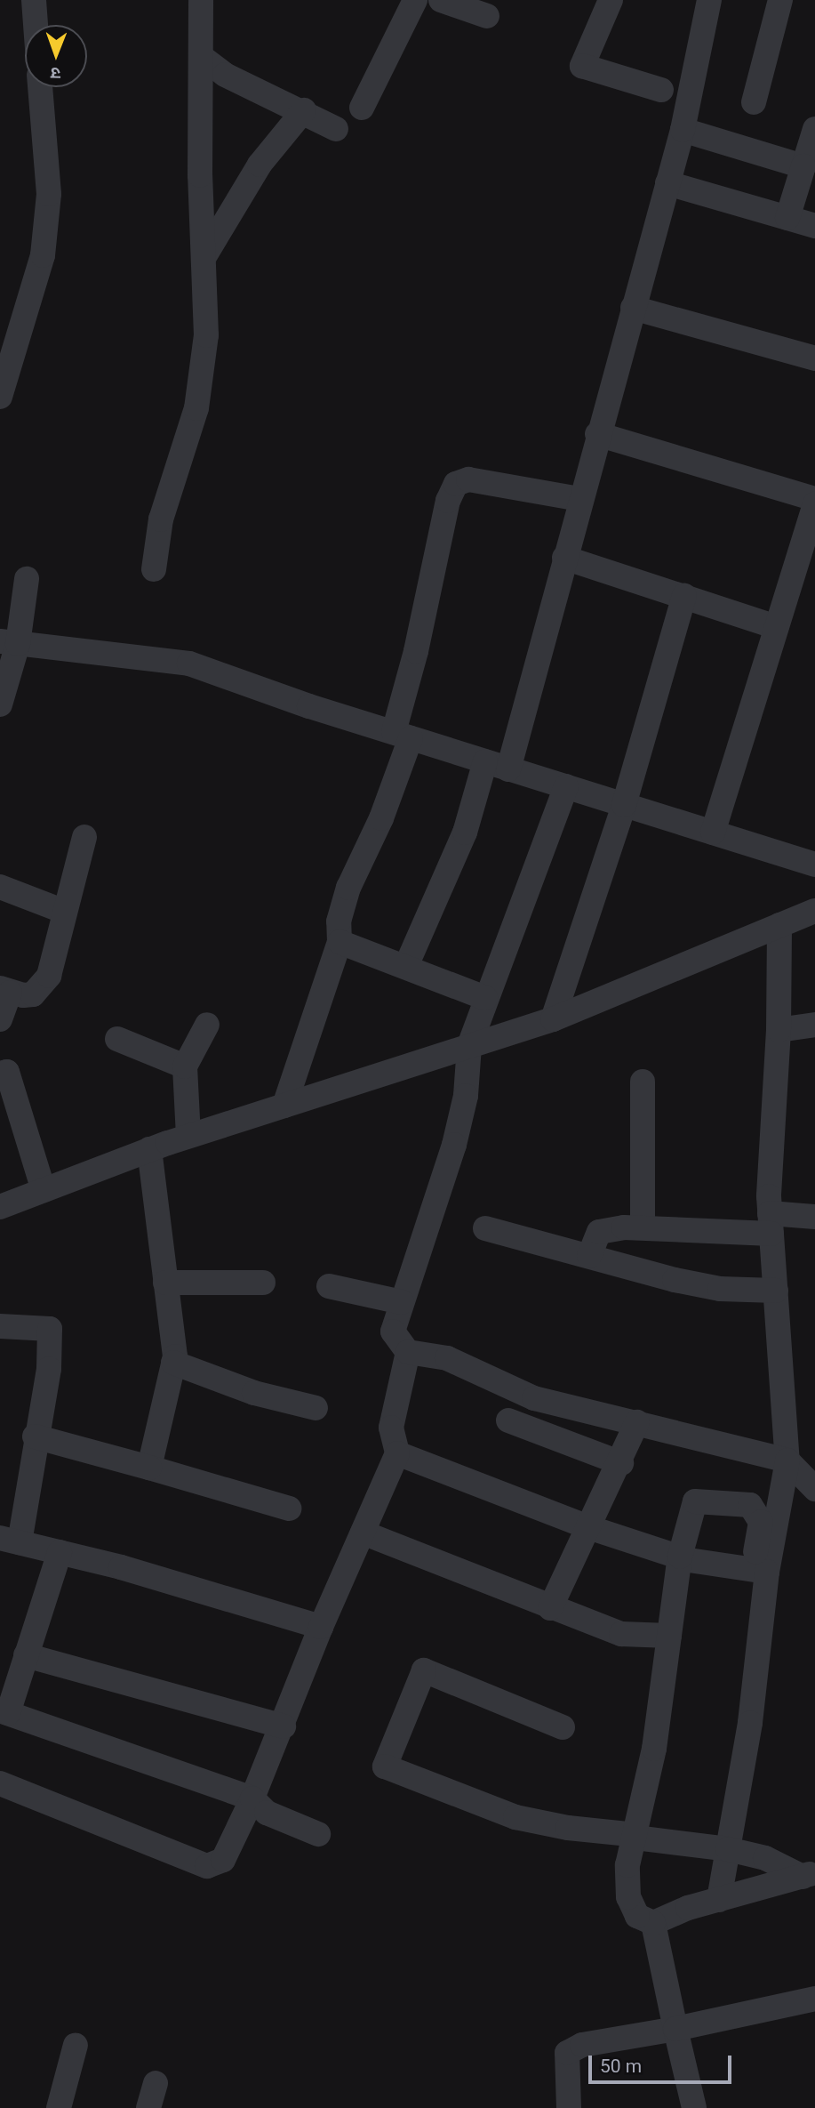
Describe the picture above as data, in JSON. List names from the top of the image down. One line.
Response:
{"scale_bar":"50 m","north":"bottom"}
